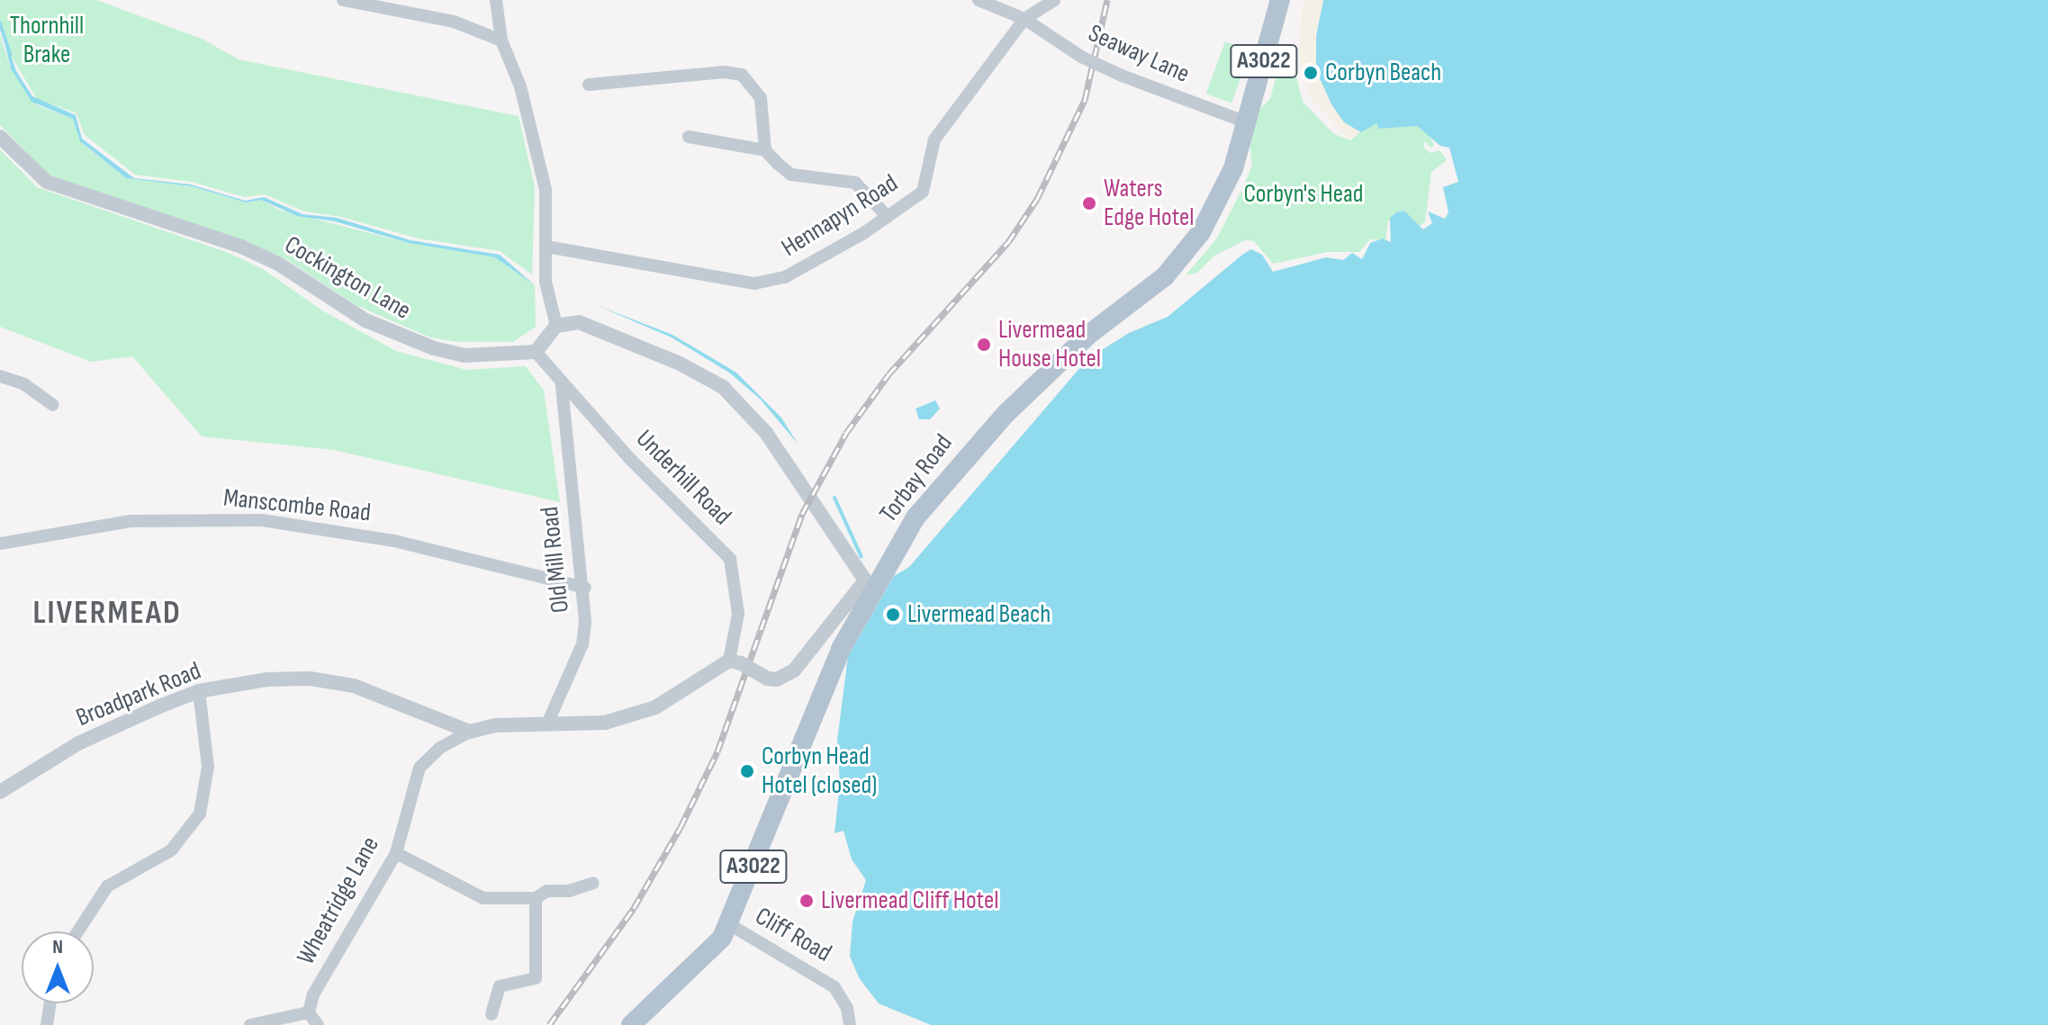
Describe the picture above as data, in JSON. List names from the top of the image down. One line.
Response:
{"streets":{"main road":["A3022","Torbay Road"],"street":["Seaway Lane","Hennapyn Road","Cockington Lane","Underhill Road","Manscombe Road","Old Mill Road","Broadpark Road","Wheatridge Lane","Cliff Road"]},"crossings":[["Seaway Lane","Hennapyn Road"],["Seaway Lane","Torbay Road"],["Cockington Lane","Underhill Road"],["Underhill Road","Old Mill Road"],["Underhill Road","Wheatridge Lane"],["Torbay Road","Cliff Road"],["Manscombe Road","Old Mill Road"],["Old Mill Road","Wheatridge Lane"],["Broadpark Road","Wheatridge Lane"]],"districts":["LIVERMEAD"],"parks":["Thornhill Brake","Corbyn's Head"],"places":["Corbyn Beach","Waters Edge Hotel","Livermead House Hotel","Livermead Beach","Corbyn Head Hotel (closed)","Livermead Cliff Hotel"],"north":"top"}
